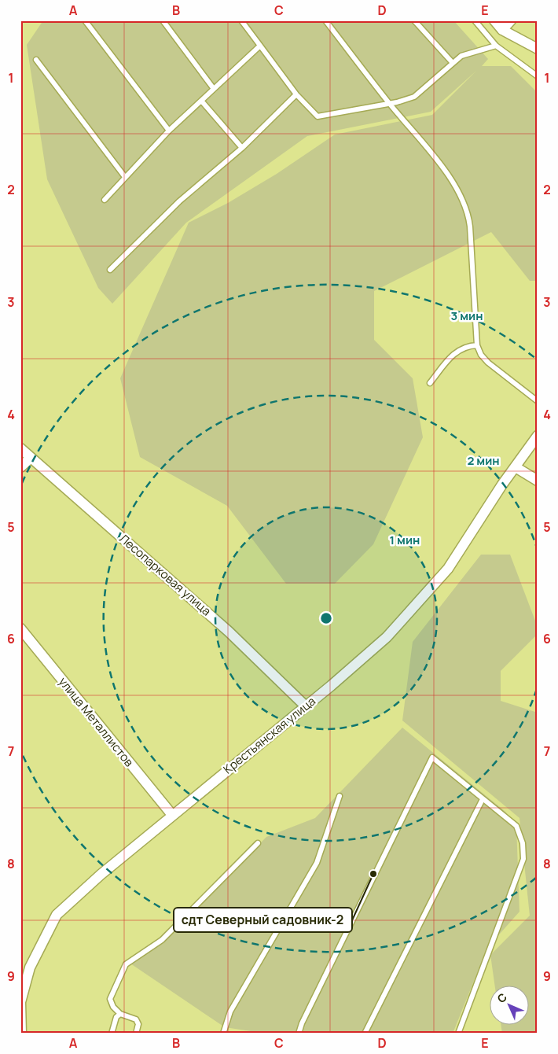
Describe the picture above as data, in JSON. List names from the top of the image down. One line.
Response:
{"streets":{"street":["Лесопарковая улица","улица Металлистов","Крестьянская улица"]},"crossings":[["Лесопарковая улица","Крестьянская улица"],["улица Металлистов","Крестьянская улица"]],"places":["сдт Северный садовник-2"],"north":"top left","grid":{"columns":["A","B","C","D","E"],"rows":["1","2","3","4","5","6","7","8","9"]},"rings":["3 мин","2 мин","1 мин"]}
